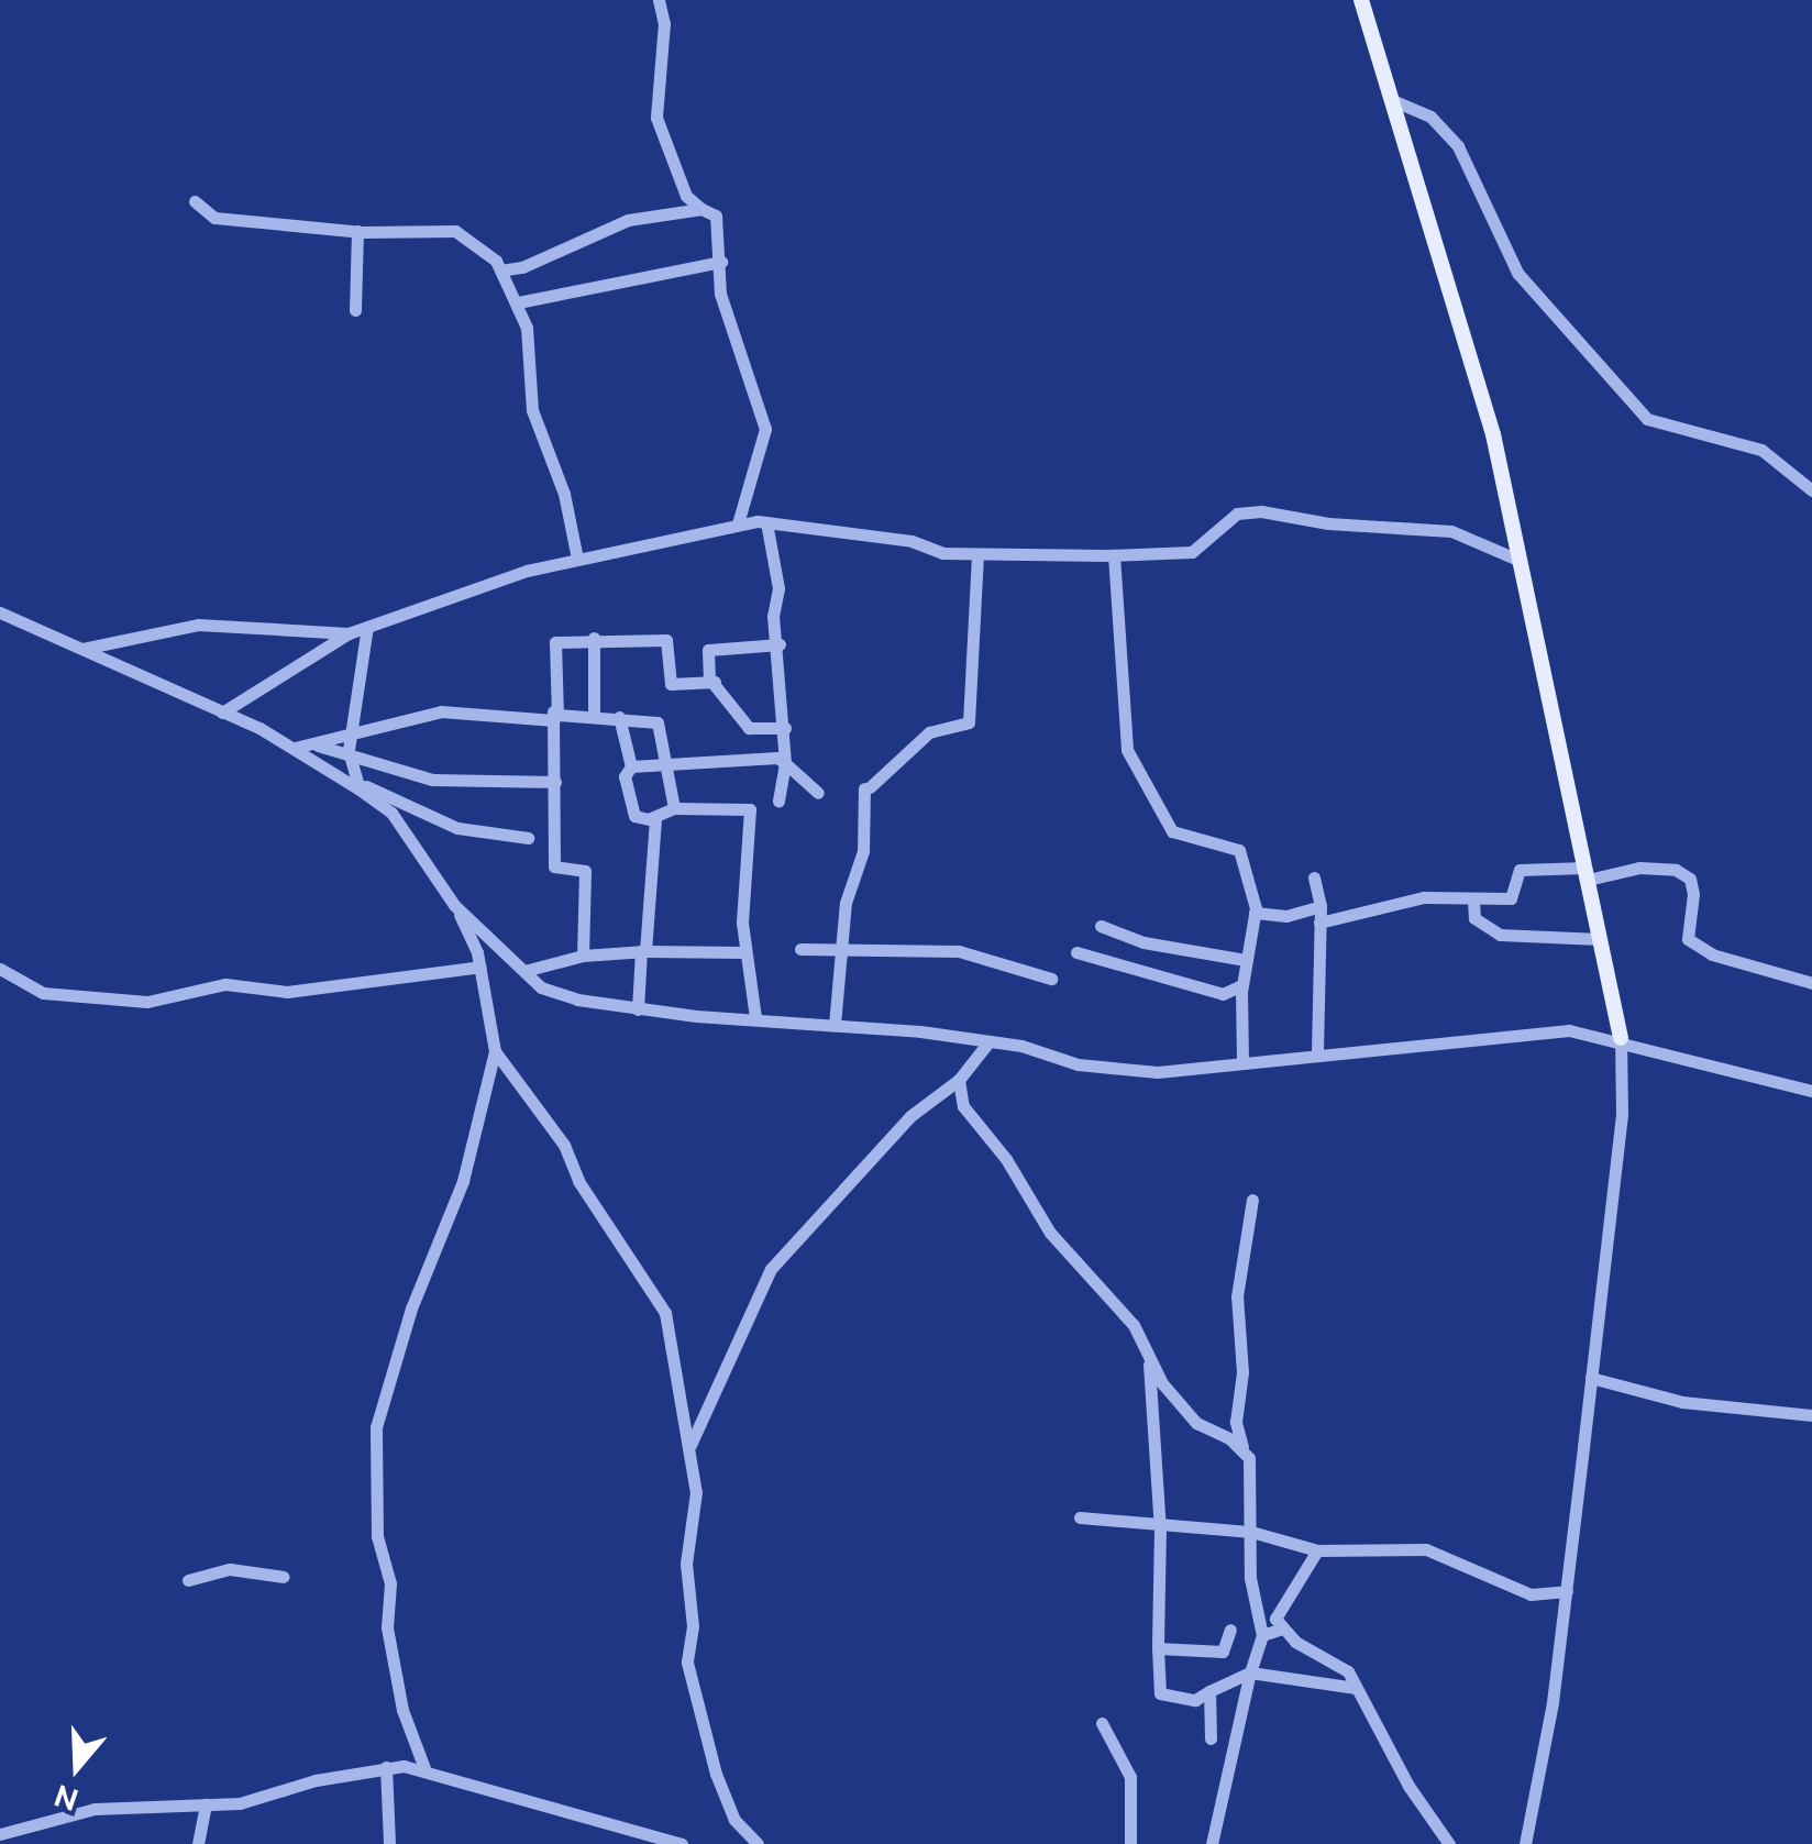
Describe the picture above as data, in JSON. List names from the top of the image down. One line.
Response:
{"north":"bottom"}
